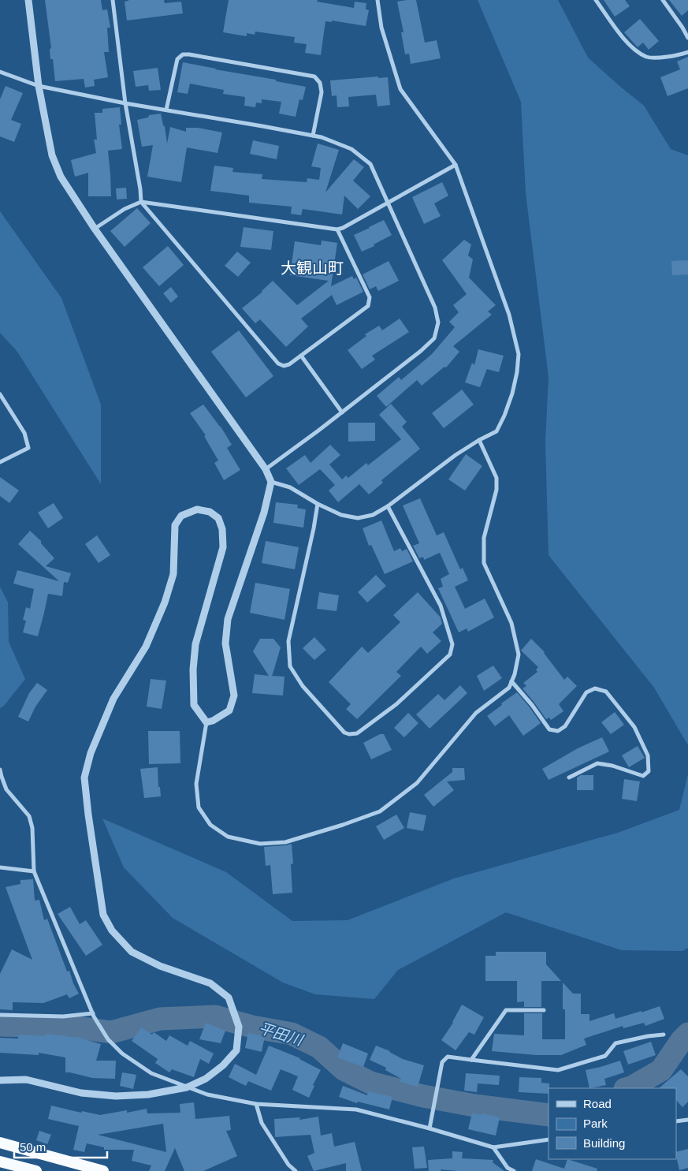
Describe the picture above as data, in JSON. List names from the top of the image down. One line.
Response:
{"districts":["大観山町"],"water":["平田川"],"legend":["Road","Park","Building"],"scale_bar":"50 m"}
